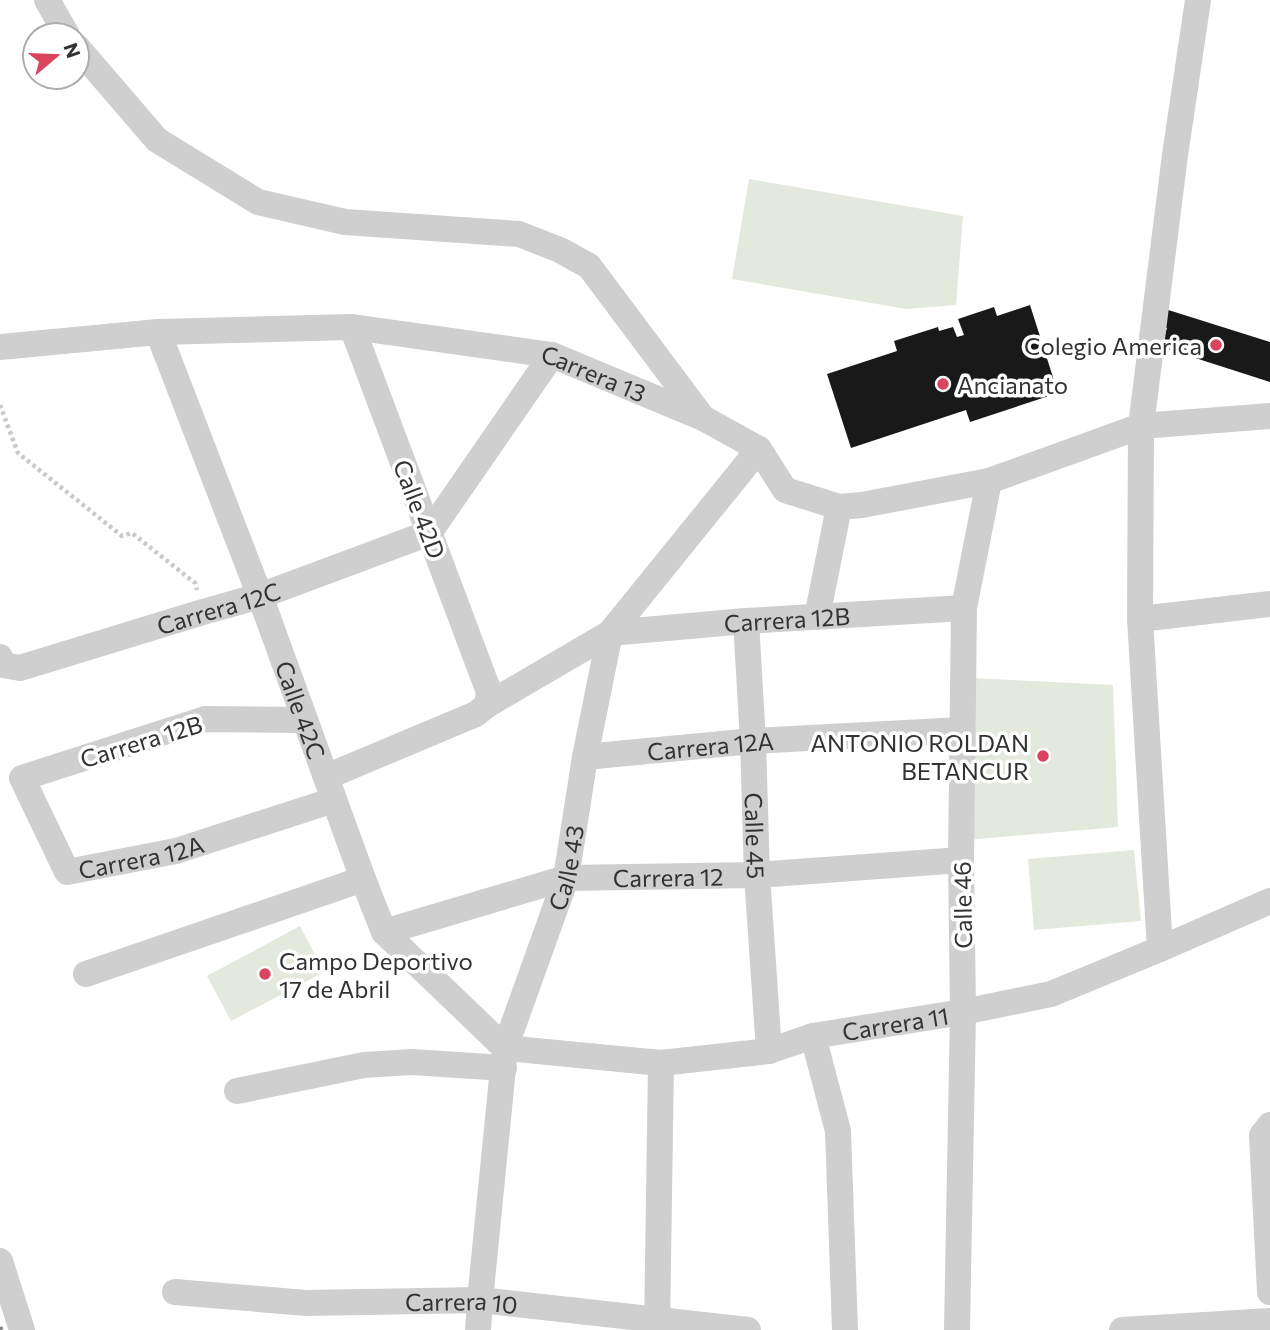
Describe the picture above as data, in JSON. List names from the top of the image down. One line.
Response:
{"streets":{"street":["Carrera 13","Calle 42D","Carrera 12C","Carrera 12B","Calle 42C","Carrera 12A","Calle 45","Calle 43","Carrera 12","Calle 46","Carrera 11","Carrera 10"]},"crossings":[["Carrera 13","Calle 42D"],["Carrera 13","Calle 42C"],["Carrera 13","Calle 43"],["Carrera 13","Calle 46"],["Calle 42D","Carrera 12C"],["Calle 42D","Carrera 12A"],["Carrera 12C","Calle 42C"],["Carrera 12B","Calle 42C"],["Carrera 12B","Carrera 12A"],["Carrera 12B","Calle 45"],["Carrera 12B","Calle 43"],["Carrera 12B","Calle 46"],["Calle 42C","Carrera 12A"],["Calle 42C","Calle 43"],["Calle 42C","Carrera 12"],["Calle 42C","Carrera 11"],["Carrera 12A","Calle 45"],["Carrera 12A","Calle 43"],["Carrera 12A","Calle 46"],["Calle 45","Carrera 12"],["Calle 45","Carrera 11"],["Calle 43","Carrera 12"],["Calle 43","Carrera 11"],["Calle 43","Carrera 10"],["Carrera 12","Calle 46"],["Calle 46","Carrera 11"]],"places":["Colegio America","Ancianato","ANTONIO ROLDAN BETANCUR","Campo Deportivo 17 de Abril"],"north":"right"}
